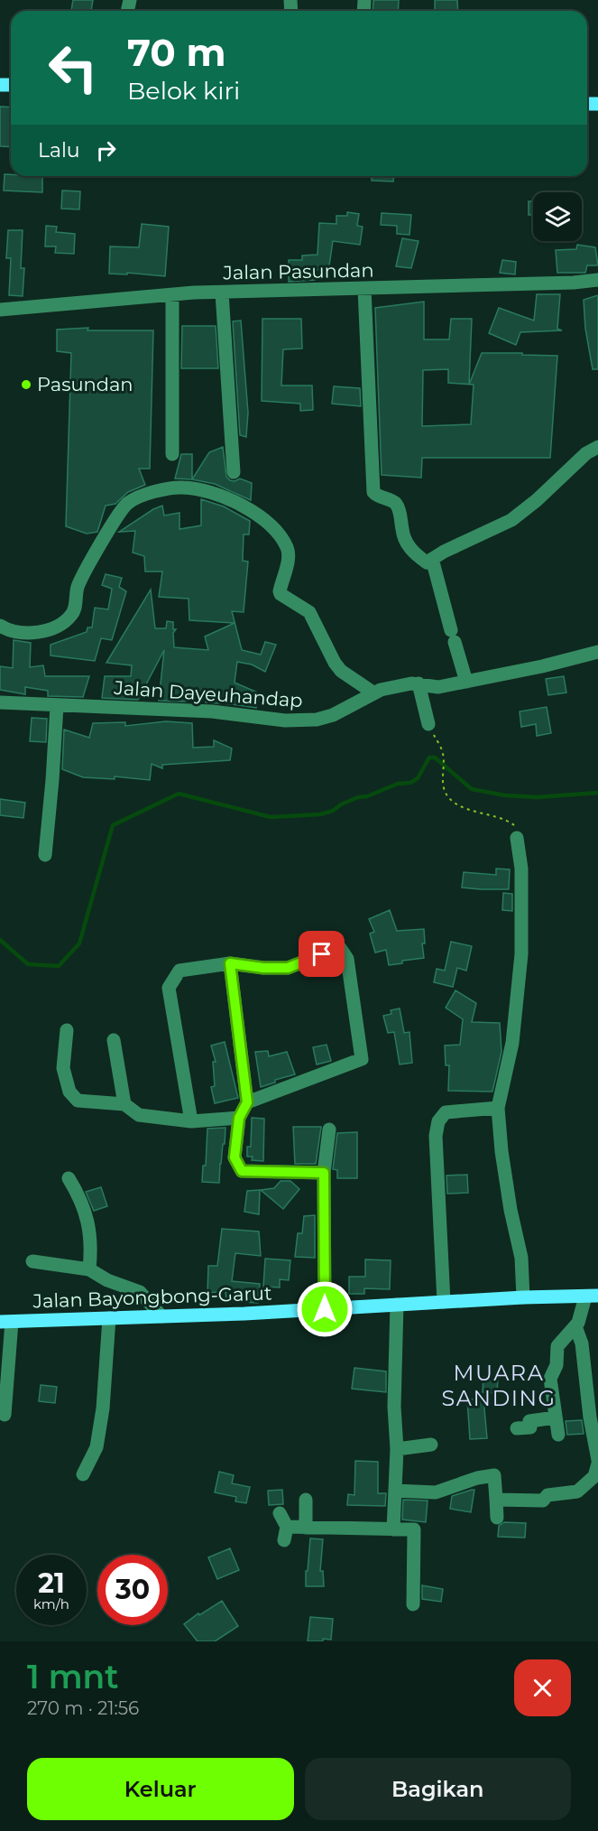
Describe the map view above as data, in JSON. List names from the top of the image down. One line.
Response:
{"streets":{"main road":["Jalan Bayongbong-Garut"],"street":["Jalan Pasundan","Jalan Dayeuhandap"]},"districts":["MUARA SANDING"],"places":["Pasundan"],"page":{"turn":["70 m","Belok kiri"],"then":"Lalu","speed":"21 km/h","limit":"30","heading":["1 mnt","270 m · 21:56"],"buttons":["Keluar","Bagikan"]}}
